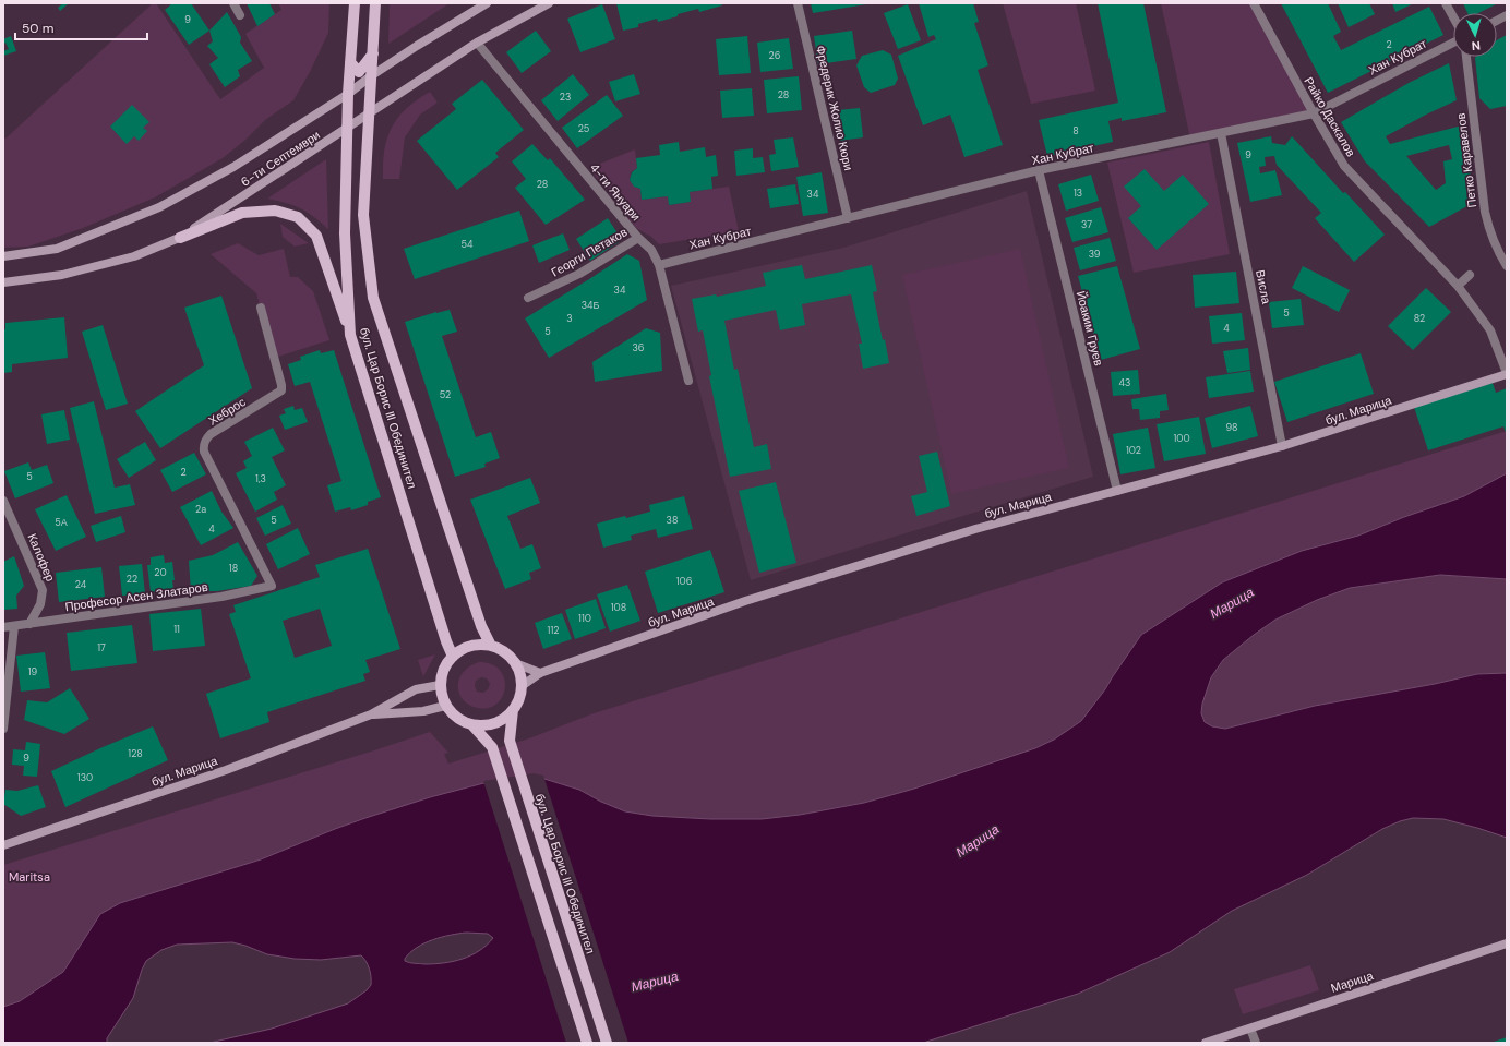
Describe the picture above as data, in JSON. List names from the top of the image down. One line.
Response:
{"streets":{"main road":["бул. Цар Борис III Обединител"],"street":["Хан Кубрат","Фредерик Жолио Кюри","Райко Даскалов","6-ти Септември","Петко Каравелов","4-ти Януари","Георги Петаков","Висла","Йоаким Груев","бул. Марица","Хеброс","Калофер","Професор Асен Златаров","Марица"]},"crossings":[["Хан Кубрат","Фредерик Жолио Кюри"],["Хан Кубрат","Райко Даскалов"],["Хан Кубрат","4-ти Януари"],["Хан Кубрат","Висла"],["Хан Кубрат","Йоаким Груев"],["Райко Даскалов","бул. Марица"],["6-ти Септември","4-ти Януари"],["6-ти Септември","бул. Цар Борис III Обединител"],["4-ти Януари","Георги Петаков"],["Висла","бул. Марица"],["Йоаким Груев","бул. Марица"],["бул. Цар Борис III Обединител","бул. Марица"],["Хеброс","Професор Асен Златаров"],["Калофер","Професор Асен Златаров"]],"water":["Марица"],"parks":["Maritsa"],"house_numbers":["9","2","26","28","23","25","8","9","28","13","34","37","54","39","34","34Б","5","3","82","4","5","36","43","52","98","100","102","2","5","1,3","2a","5","38","5А","4","18","20","22","106","24","108","110","11","112","17","19","128","9","130"],"scale_bar":"50 m","north":"bottom"}
